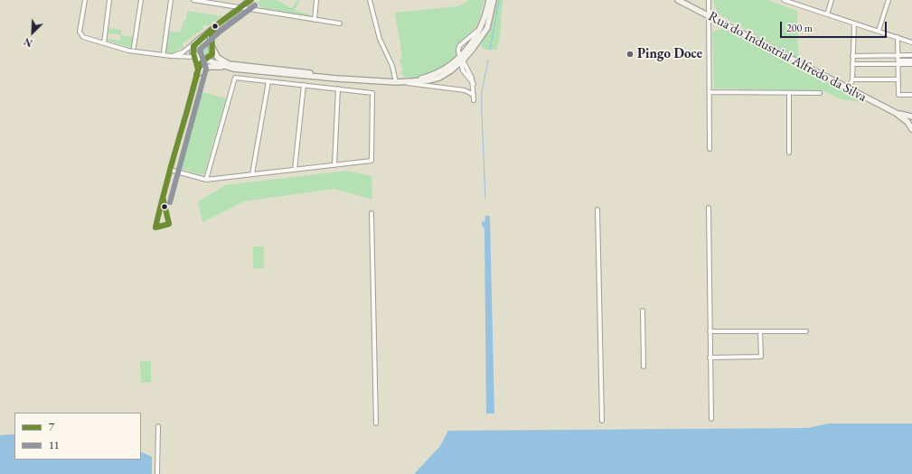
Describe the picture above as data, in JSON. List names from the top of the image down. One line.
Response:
{"streets":{"street":["Rua do Industrial Alfredo da Silva"]},"places":["Pingo Doce"],"lines":["transit line 7","transit line 11"],"legend":["7","11"],"scale_bar":"200 m","north":"bottom left"}
